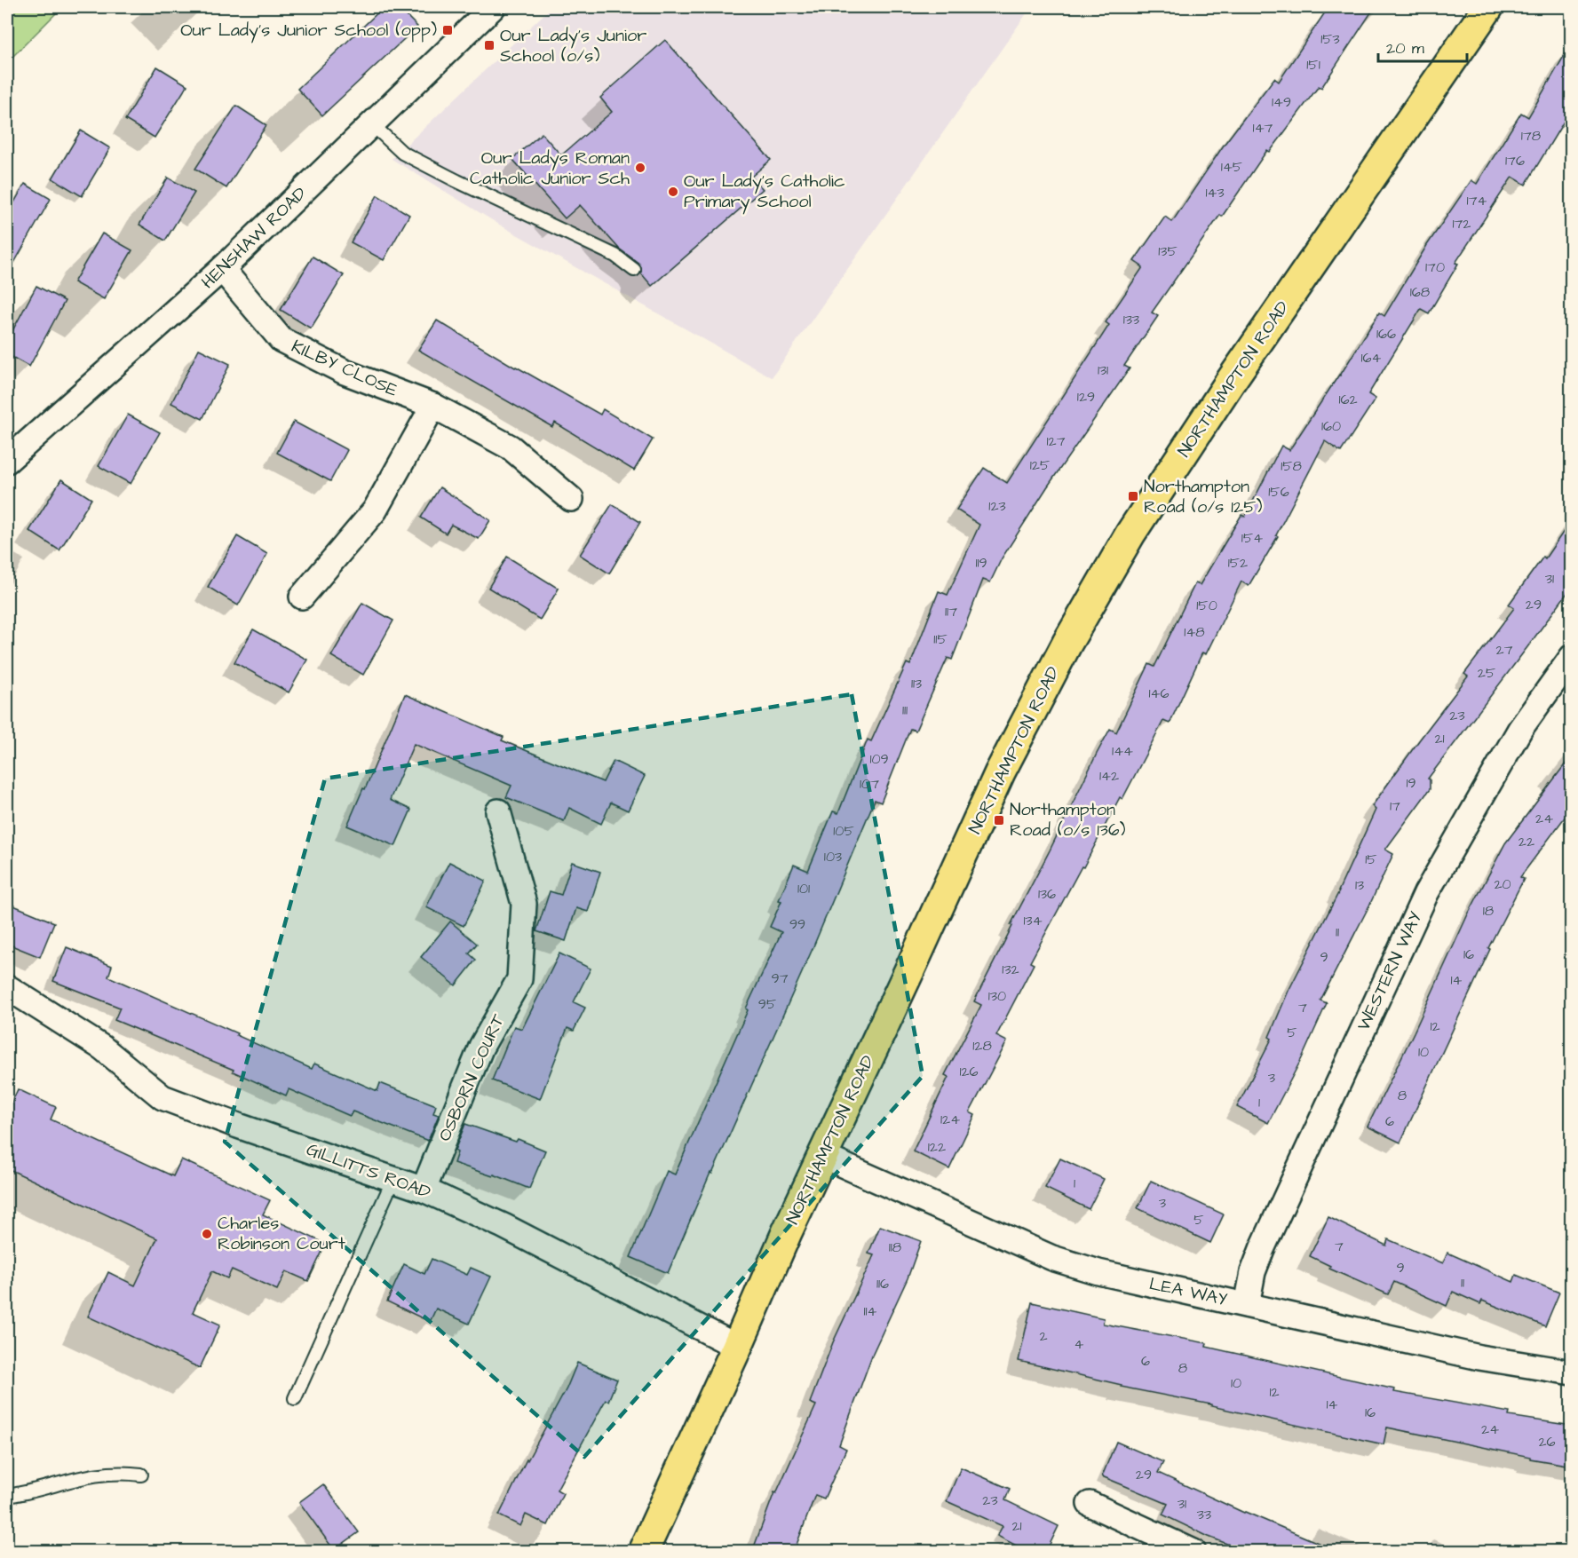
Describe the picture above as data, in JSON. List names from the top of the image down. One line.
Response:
{"streets":{"main road":["NORTHAMPTON ROAD"],"street":["HENSHAW ROAD","KILBY CLOSE","WESTERN WAY","OSBORN COURT","GILLITTS ROAD","LEA WAY"]},"crossings":[["HENSHAW ROAD","KILBY CLOSE"],["NORTHAMPTON ROAD","GILLITTS ROAD"],["NORTHAMPTON ROAD","LEA WAY"],["WESTERN WAY","LEA WAY"],["OSBORN COURT","GILLITTS ROAD"]],"places":{"transit":["Our Lady's Junior School (opp)","Our Lady's Junior School (o/s)","Northampton Road (o/s 125)","Northampton Road (o/s 136)"],"other":["Our Ladys Roman Catholic Junior Sch","Our Lady's Catholic Primary School","Charles Robinson Court"]},"house_numbers":["153","151","149","147","178","176","145","143","174","172","135","170","168","133","166","164","131","129","162","160","127","125","158","156","123","154","119","152","31","29","150","117","148","115","27","25","113","146","111","23","21","144","109","142","19","107","17","24","105","22","103","15","20","13","101","136","18","134","99","11","16","9","132","97","14","130","95","7","12","5","128","10","126","3","8","1","124","6","122","1","3","5","7","118","9","11","116","114","2","4","6","8","10","12","14","16","24","26","29","23","31","33","21"],"scale_bar":"20 m"}
